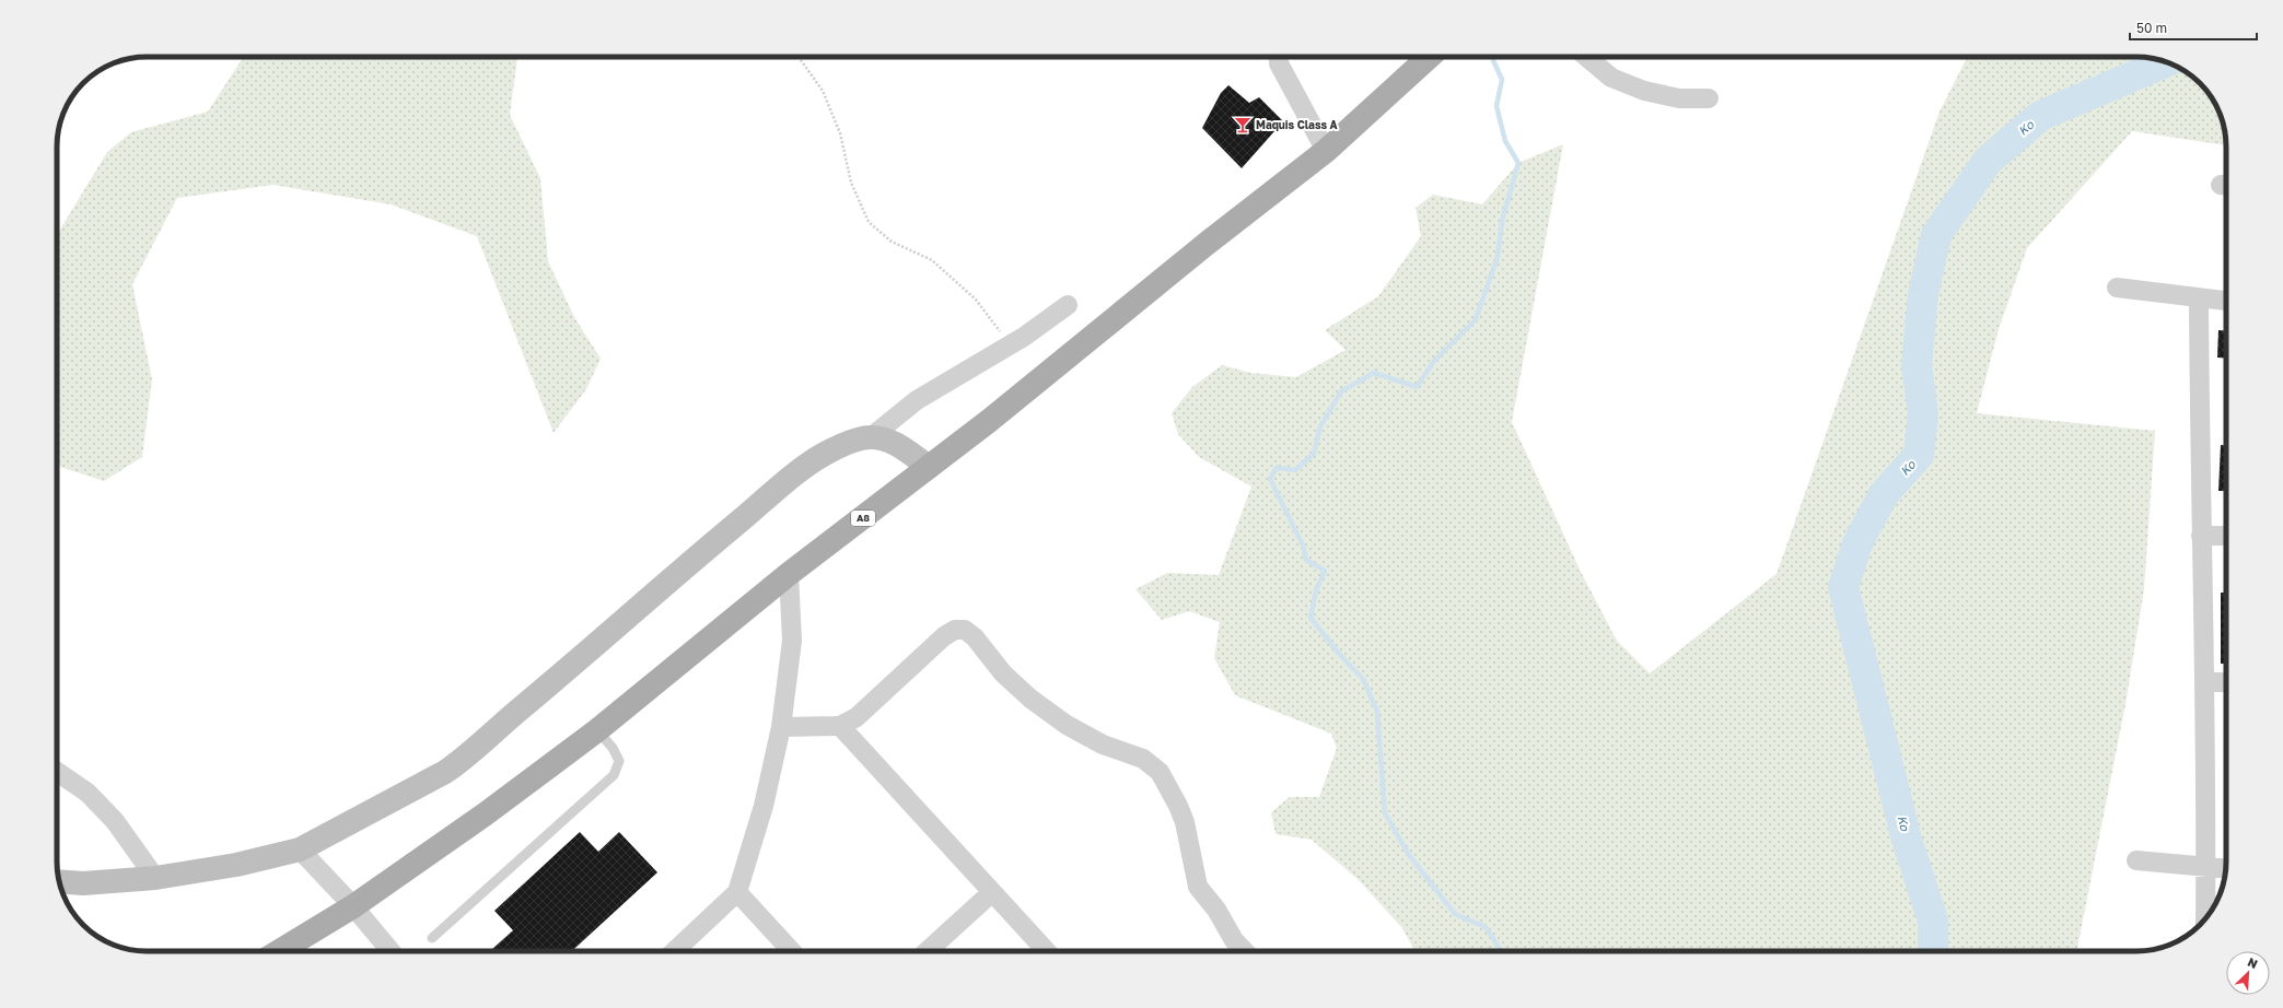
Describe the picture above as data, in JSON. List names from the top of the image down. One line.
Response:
{"streets":{"main road":["A8"]},"water":["Ko"],"places":{"bar":["Maquis Class A"]},"scale_bar":"50 m","north":"top right"}
